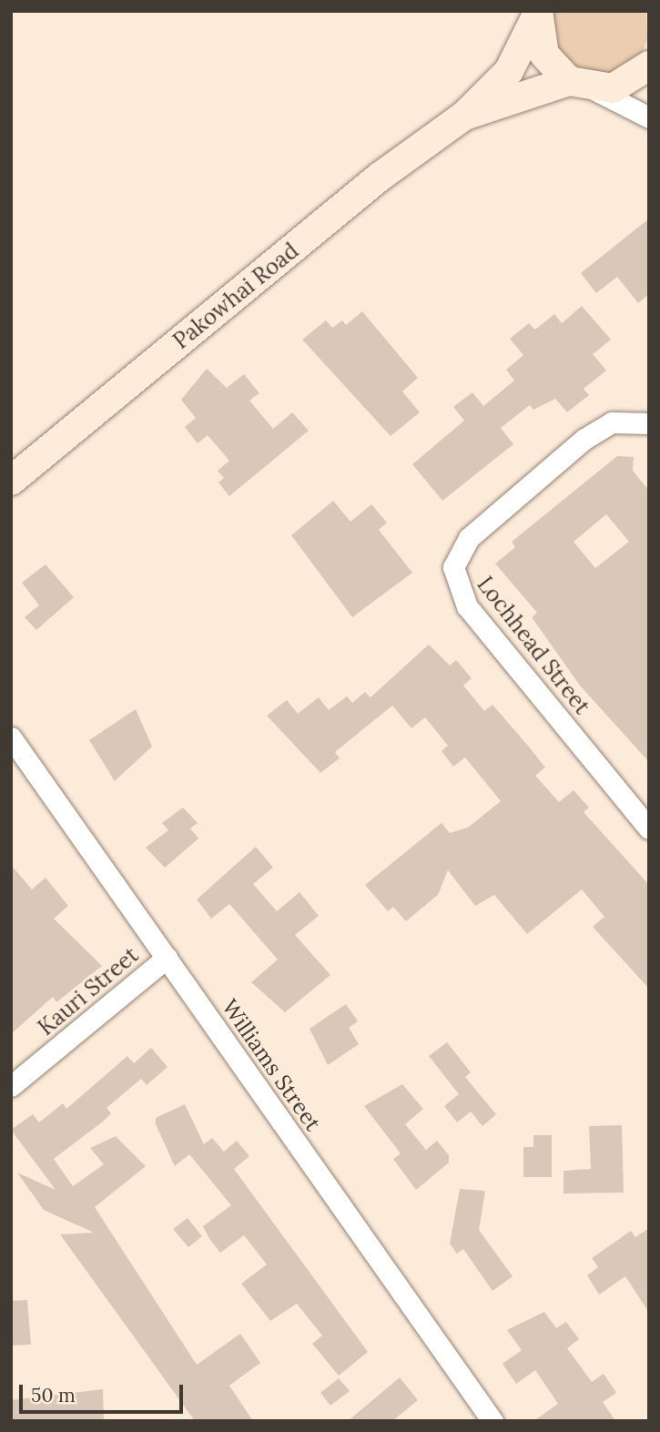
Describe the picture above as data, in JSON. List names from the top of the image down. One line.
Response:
{"streets":{"main road":["Pakowhai Road"],"street":["Lochhead Street","Kauri Street","Williams Street"]},"crossings":[["Kauri Street","Williams Street"]],"scale_bar":"50 m"}
